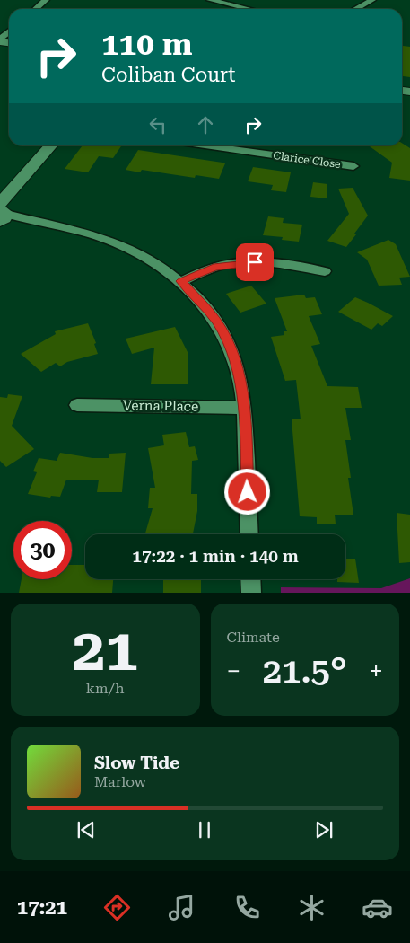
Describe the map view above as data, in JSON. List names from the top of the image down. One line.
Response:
{"streets":{"street":["Clarice Close","Verna Place"]},"page":{"turn":["110 m","Coliban Court"],"limit":"30","trip":"17:22 · 1 min · 140 m","tile":[["21","km/h"],"Climate"],"heat":["−","21.5°","+"],"song":["Slow Tide","Marlow"],"tabs":"17:21"}}
